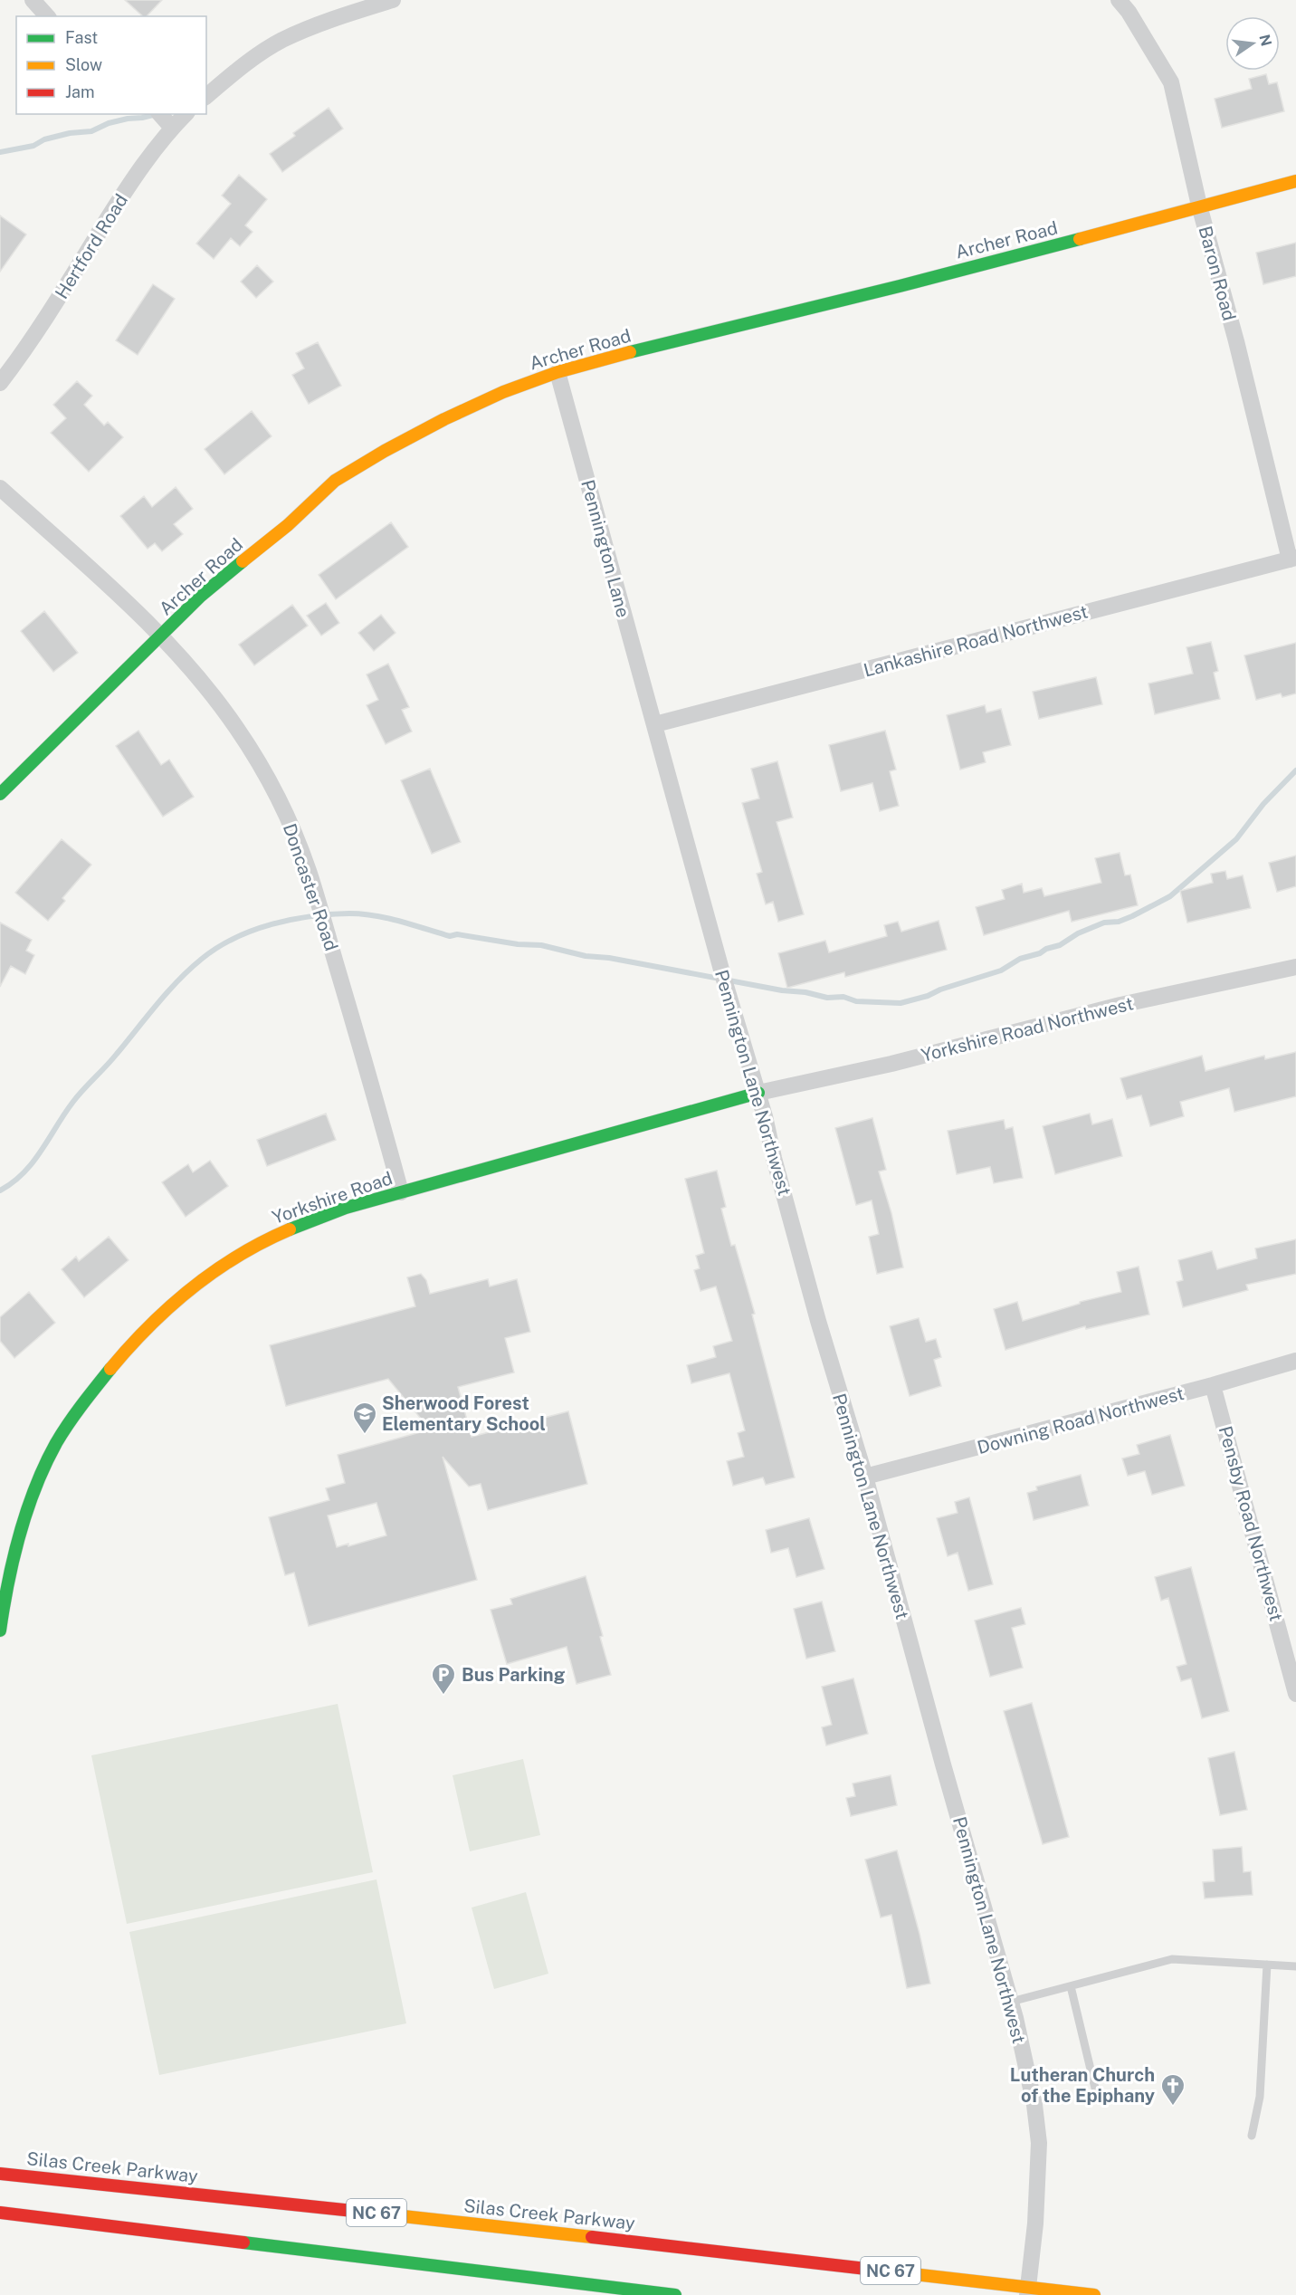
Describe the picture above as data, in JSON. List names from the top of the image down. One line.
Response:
{"streets":{"street":["Archer Road","Hertford Road","Baron Road","Pennington Lane","Lankashire Road Northwest","Doncaster Road","Yorkshire Road Northwest","Pennington Lane Northwest","Yorkshire Road","Downing Road Northwest","Pensby Road Northwest","Silas Creek Parkway","NC 67"]},"crossings":[["Archer Road","Baron Road"],["Archer Road","Pennington Lane"],["Archer Road","Doncaster Road"],["Baron Road","Lankashire Road Northwest"],["Pennington Lane","Lankashire Road Northwest"],["Pennington Lane","Pennington Lane Northwest"],["Lankashire Road Northwest","Pennington Lane Northwest"],["Doncaster Road","Yorkshire Road"],["Yorkshire Road Northwest","Pennington Lane Northwest"],["Yorkshire Road Northwest","Yorkshire Road"],["Pennington Lane Northwest","Yorkshire Road"],["Pennington Lane Northwest","Downing Road Northwest"],["Pennington Lane Northwest","Silas Creek Parkway"],["Downing Road Northwest","Pensby Road Northwest"]],"places":{"school or university":["Sherwood Forest Elementary School"],"parking":["Bus Parking"],"church":["Lutheran Church of the Epiphany"]},"legend":["Fast","Slow","Jam"],"north":"right"}
